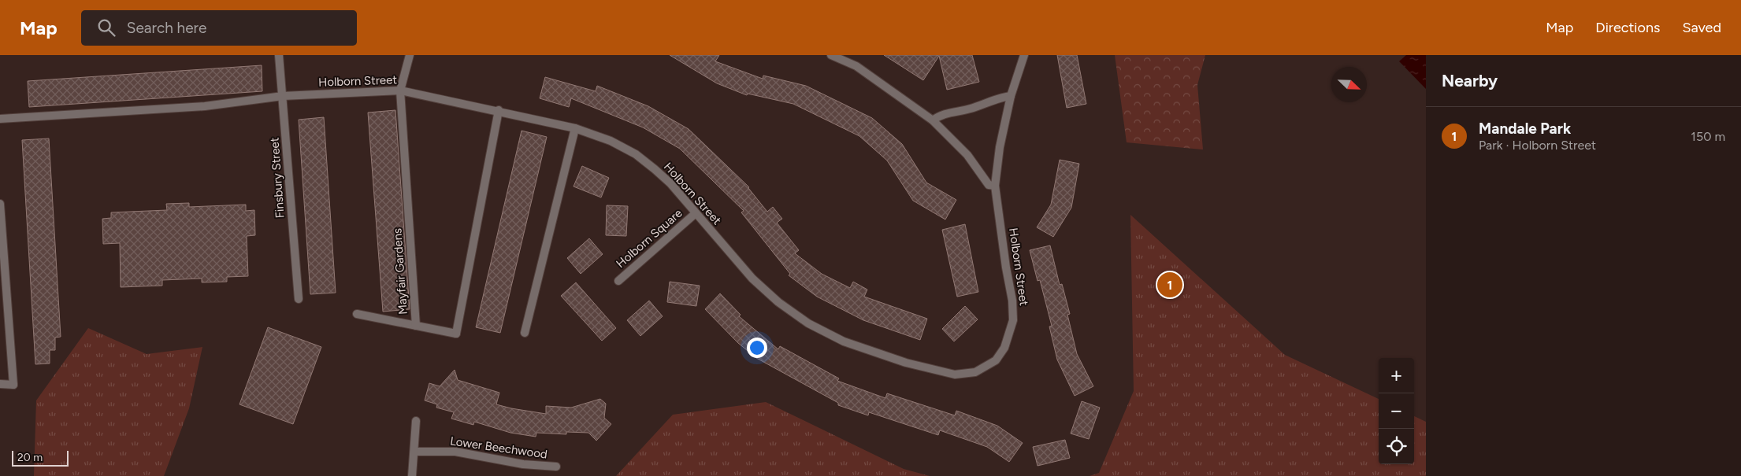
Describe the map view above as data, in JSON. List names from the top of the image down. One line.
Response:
{"streets":{"street":["Holborn Street","Finsbury Street","Holborn Square","Mayfair Gardens","Lower Beechwood"]},"crossings":[["Holborn Street","Finsbury Street"],["Holborn Street","Holborn Square"],["Holborn Street","Mayfair Gardens"]],"scale_bar":"20 m","north":"bottom right","page":{"header":"Map","search":"Search here","nav":["Map","Directions","Saved"],"heading":"Nearby","list":[{"mark":"1","name":"Mandale Park","note":"Park · Holborn Street","value":"150 m"}],"pins":"1","map_buttons":["+","−"],"scale":"20 m"}}
